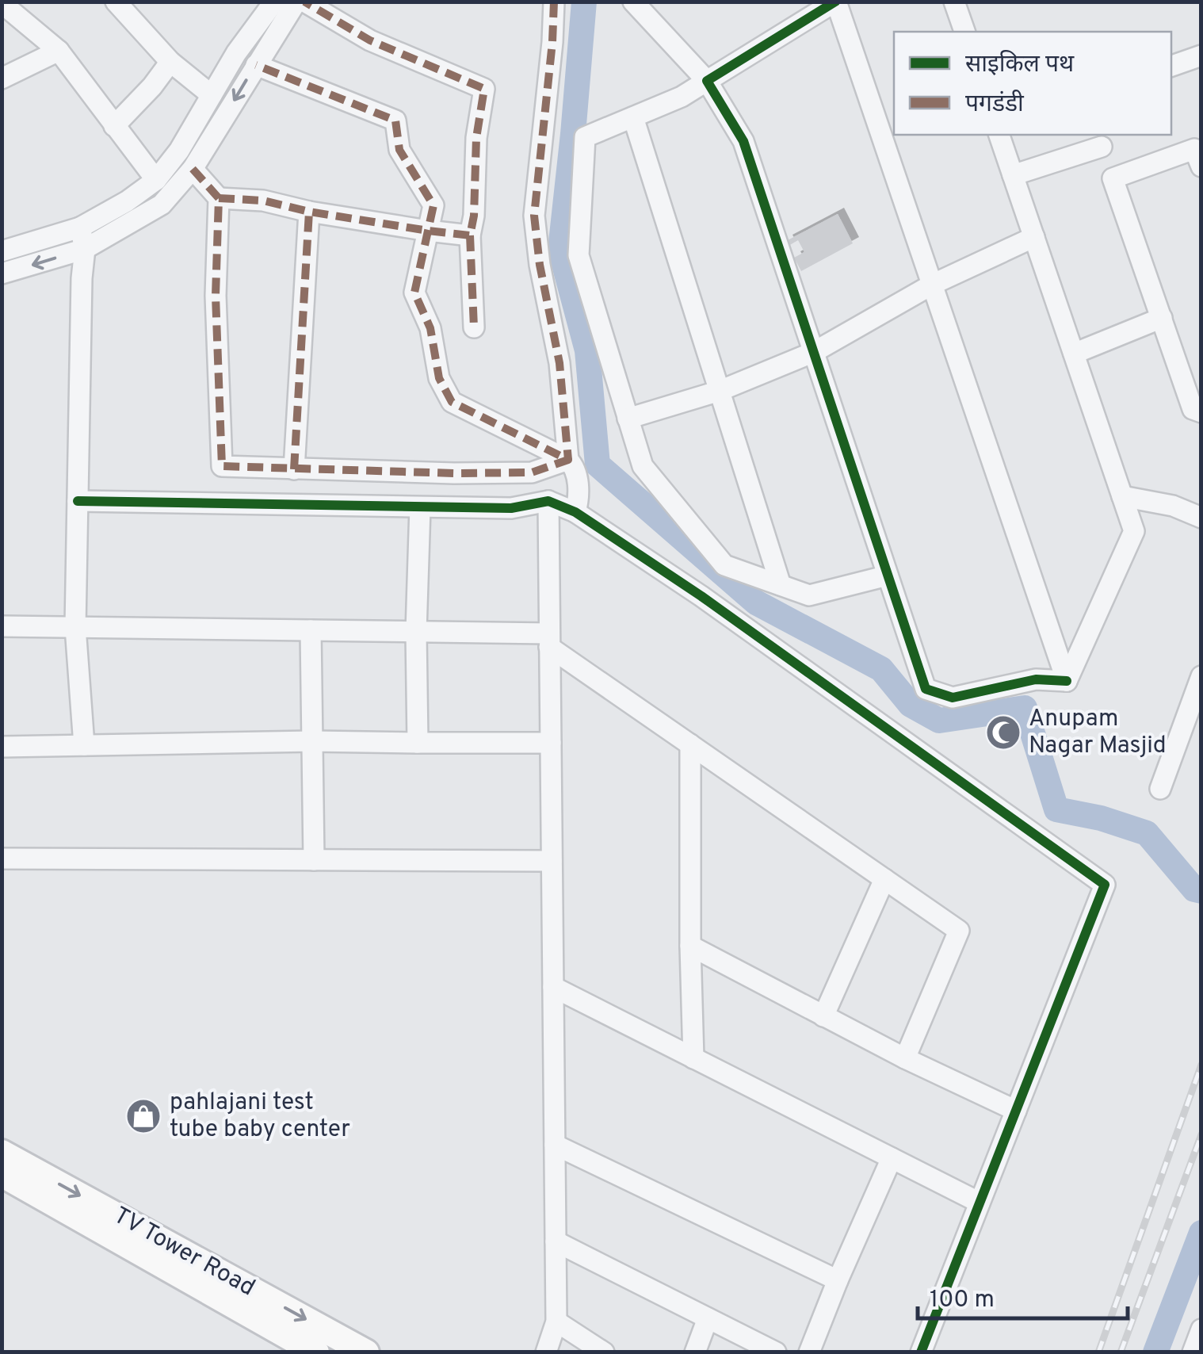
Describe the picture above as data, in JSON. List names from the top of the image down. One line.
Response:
{"streets":{"main road":["TV Tower Road"]},"places":{"mosque":["Anupam Nagar Masjid"],"shop":["pahlajani test tube baby center"]},"legend":["साइकिल पथ","पगडंडी"],"scale_bar":"100 m"}
